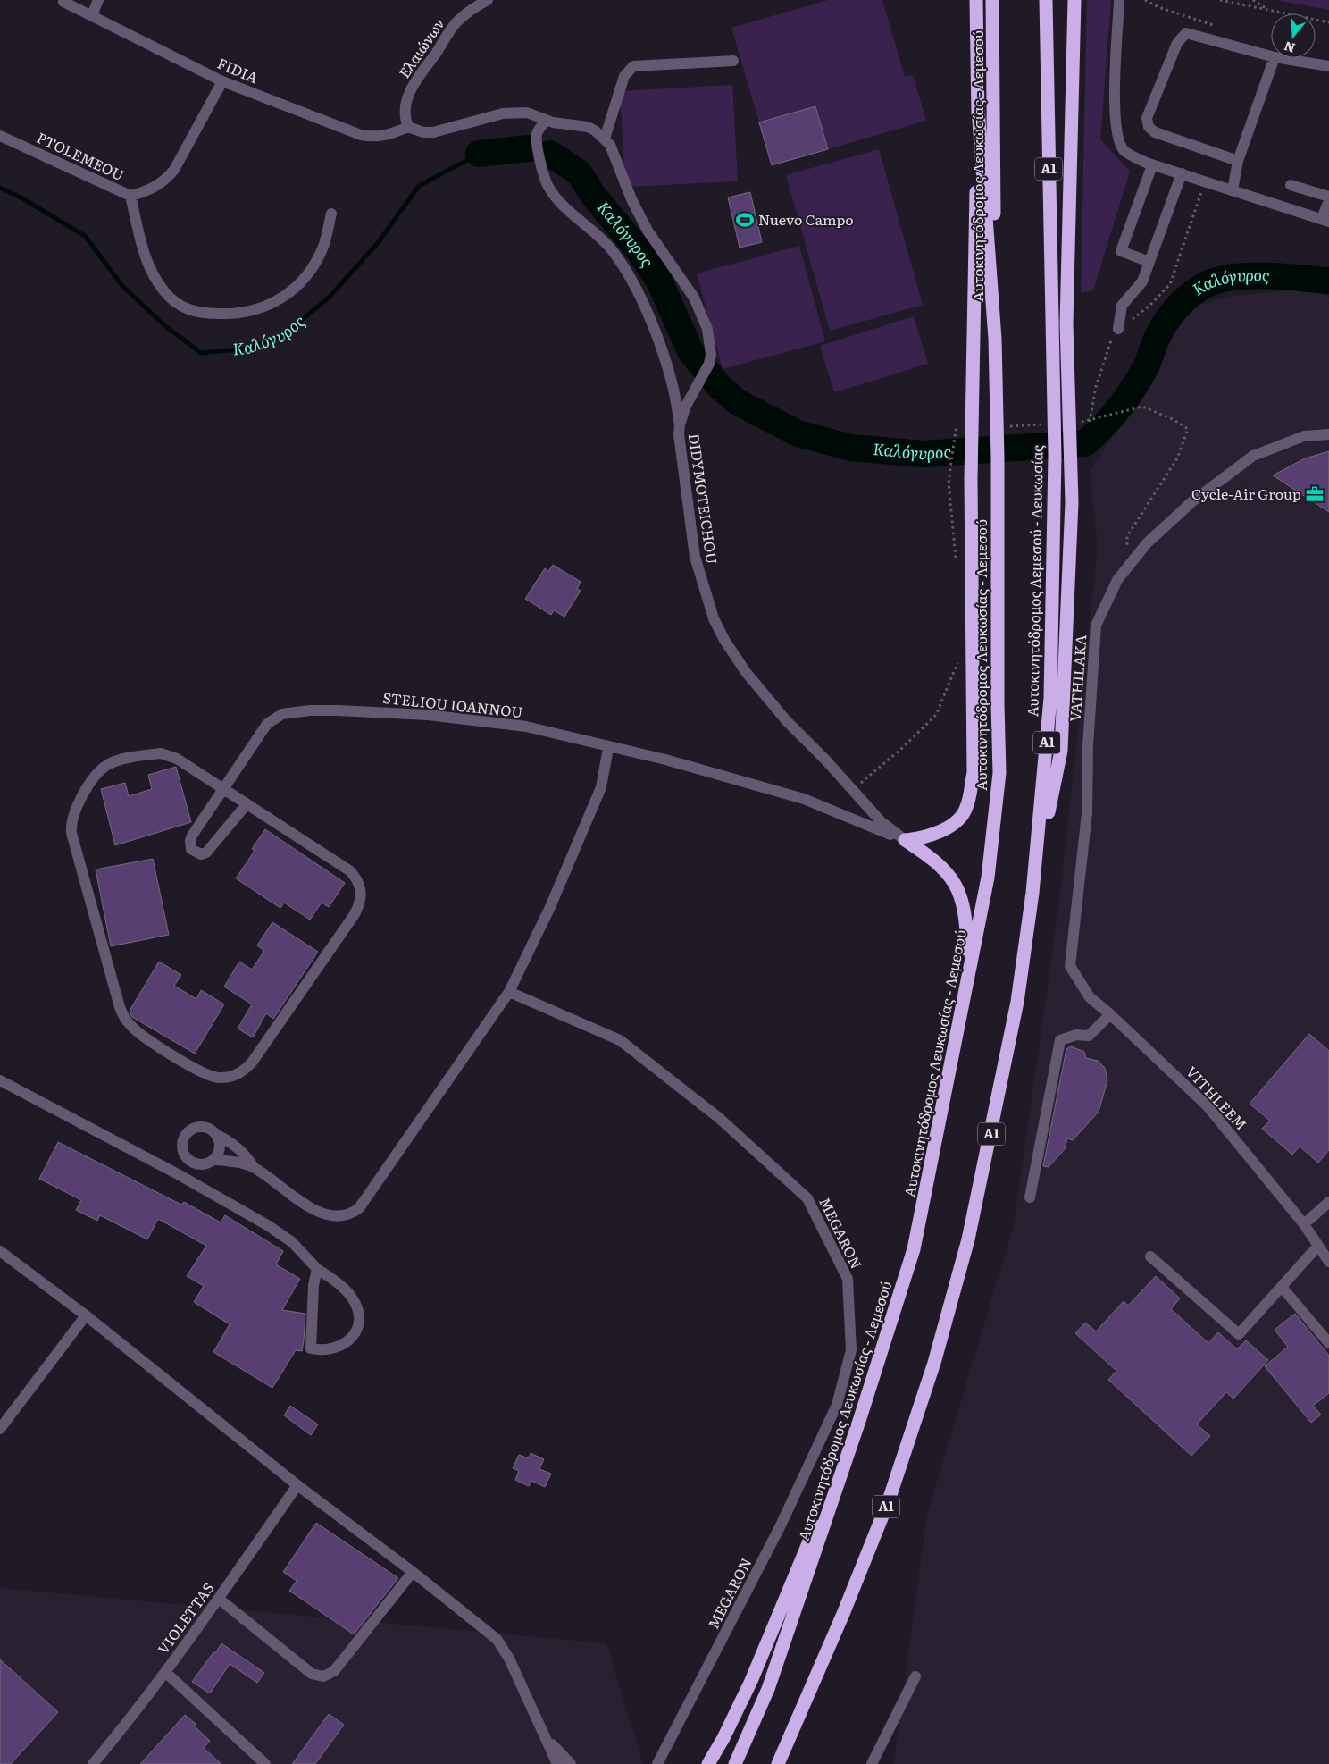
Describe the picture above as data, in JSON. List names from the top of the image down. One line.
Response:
{"streets":{"highway":["Αυτοκινητόδρομος Λευκωσίας - Λεμεσού","A1","Αυτοκινητόδρομος Λεμεσού - Λευκωσίας"],"street":["Ελαιώνων","FIDIA","PTOLEMEOU","DIDYMOTEICHOU","VATHILAKA","STELIOU IOANNOU","VITHLEEM","MEGARON","VIOLETTAS"]},"crossings":[["Ελαιώνων","FIDIA"],["Ελαιώνων","DIDYMOTEICHOU"],["FIDIA","PTOLEMEOU"],["FIDIA","DIDYMOTEICHOU"],["DIDYMOTEICHOU","STELIOU IOANNOU"],["VATHILAKA","VITHLEEM"]],"water":["Καλόγυρος"],"places":{"sports":["Nuevo Campo"],"office":["Cycle-Air Group"]},"north":"bottom"}
